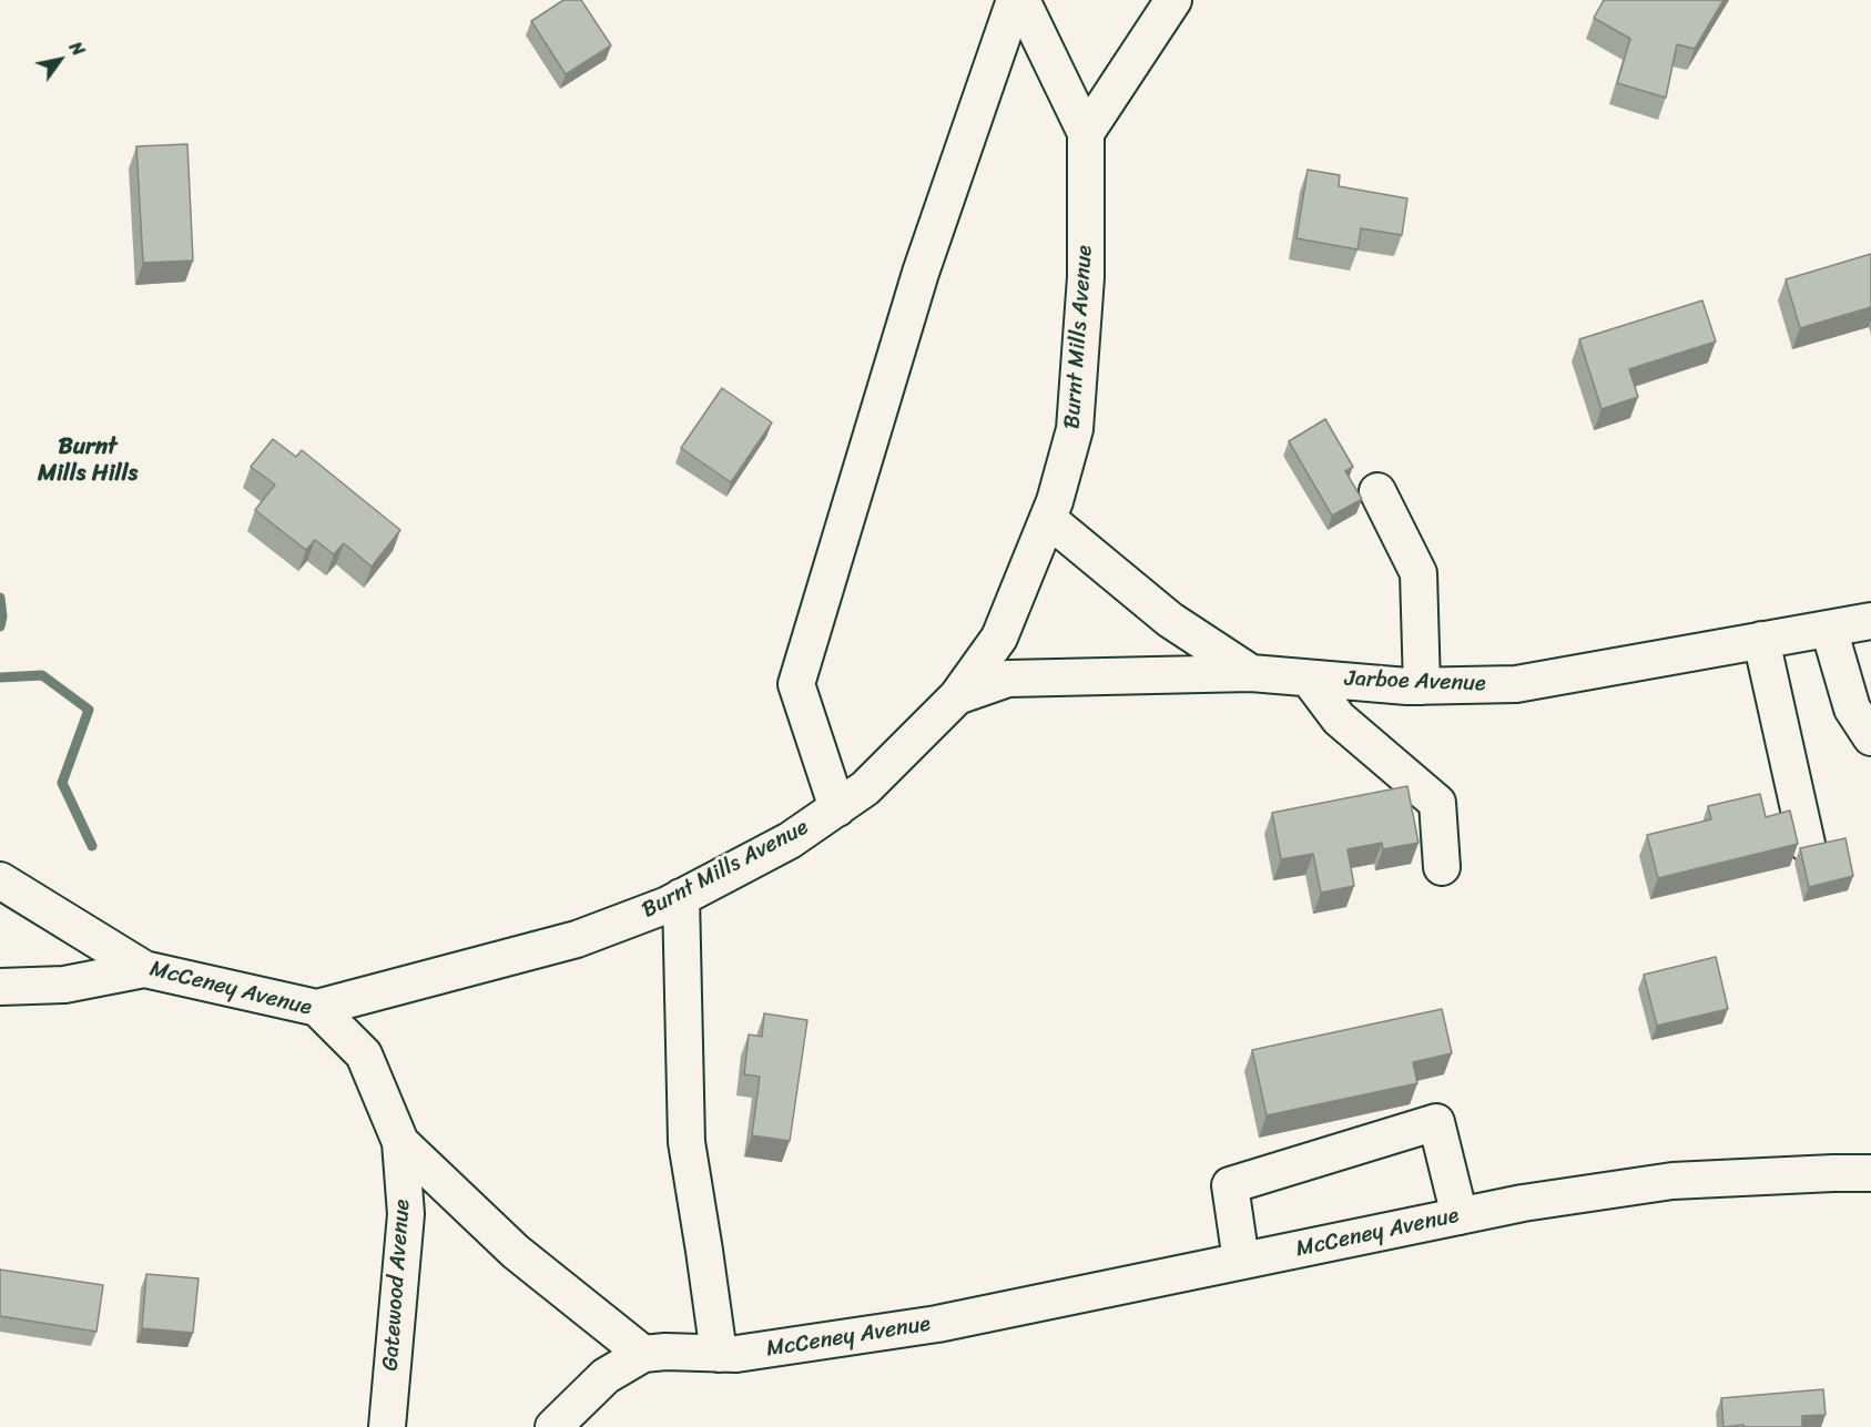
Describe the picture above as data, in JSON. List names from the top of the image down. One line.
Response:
{"streets":{"street":["Burnt Mills Avenue","Jarboe Avenue","McCeney Avenue","Gatewood Avenue"]},"crossings":[["Burnt Mills Avenue","Jarboe Avenue"],["Burnt Mills Avenue","McCeney Avenue"],["McCeney Avenue","Gatewood Avenue"]],"districts":["Burnt Mills Hills"],"north":"top right"}
